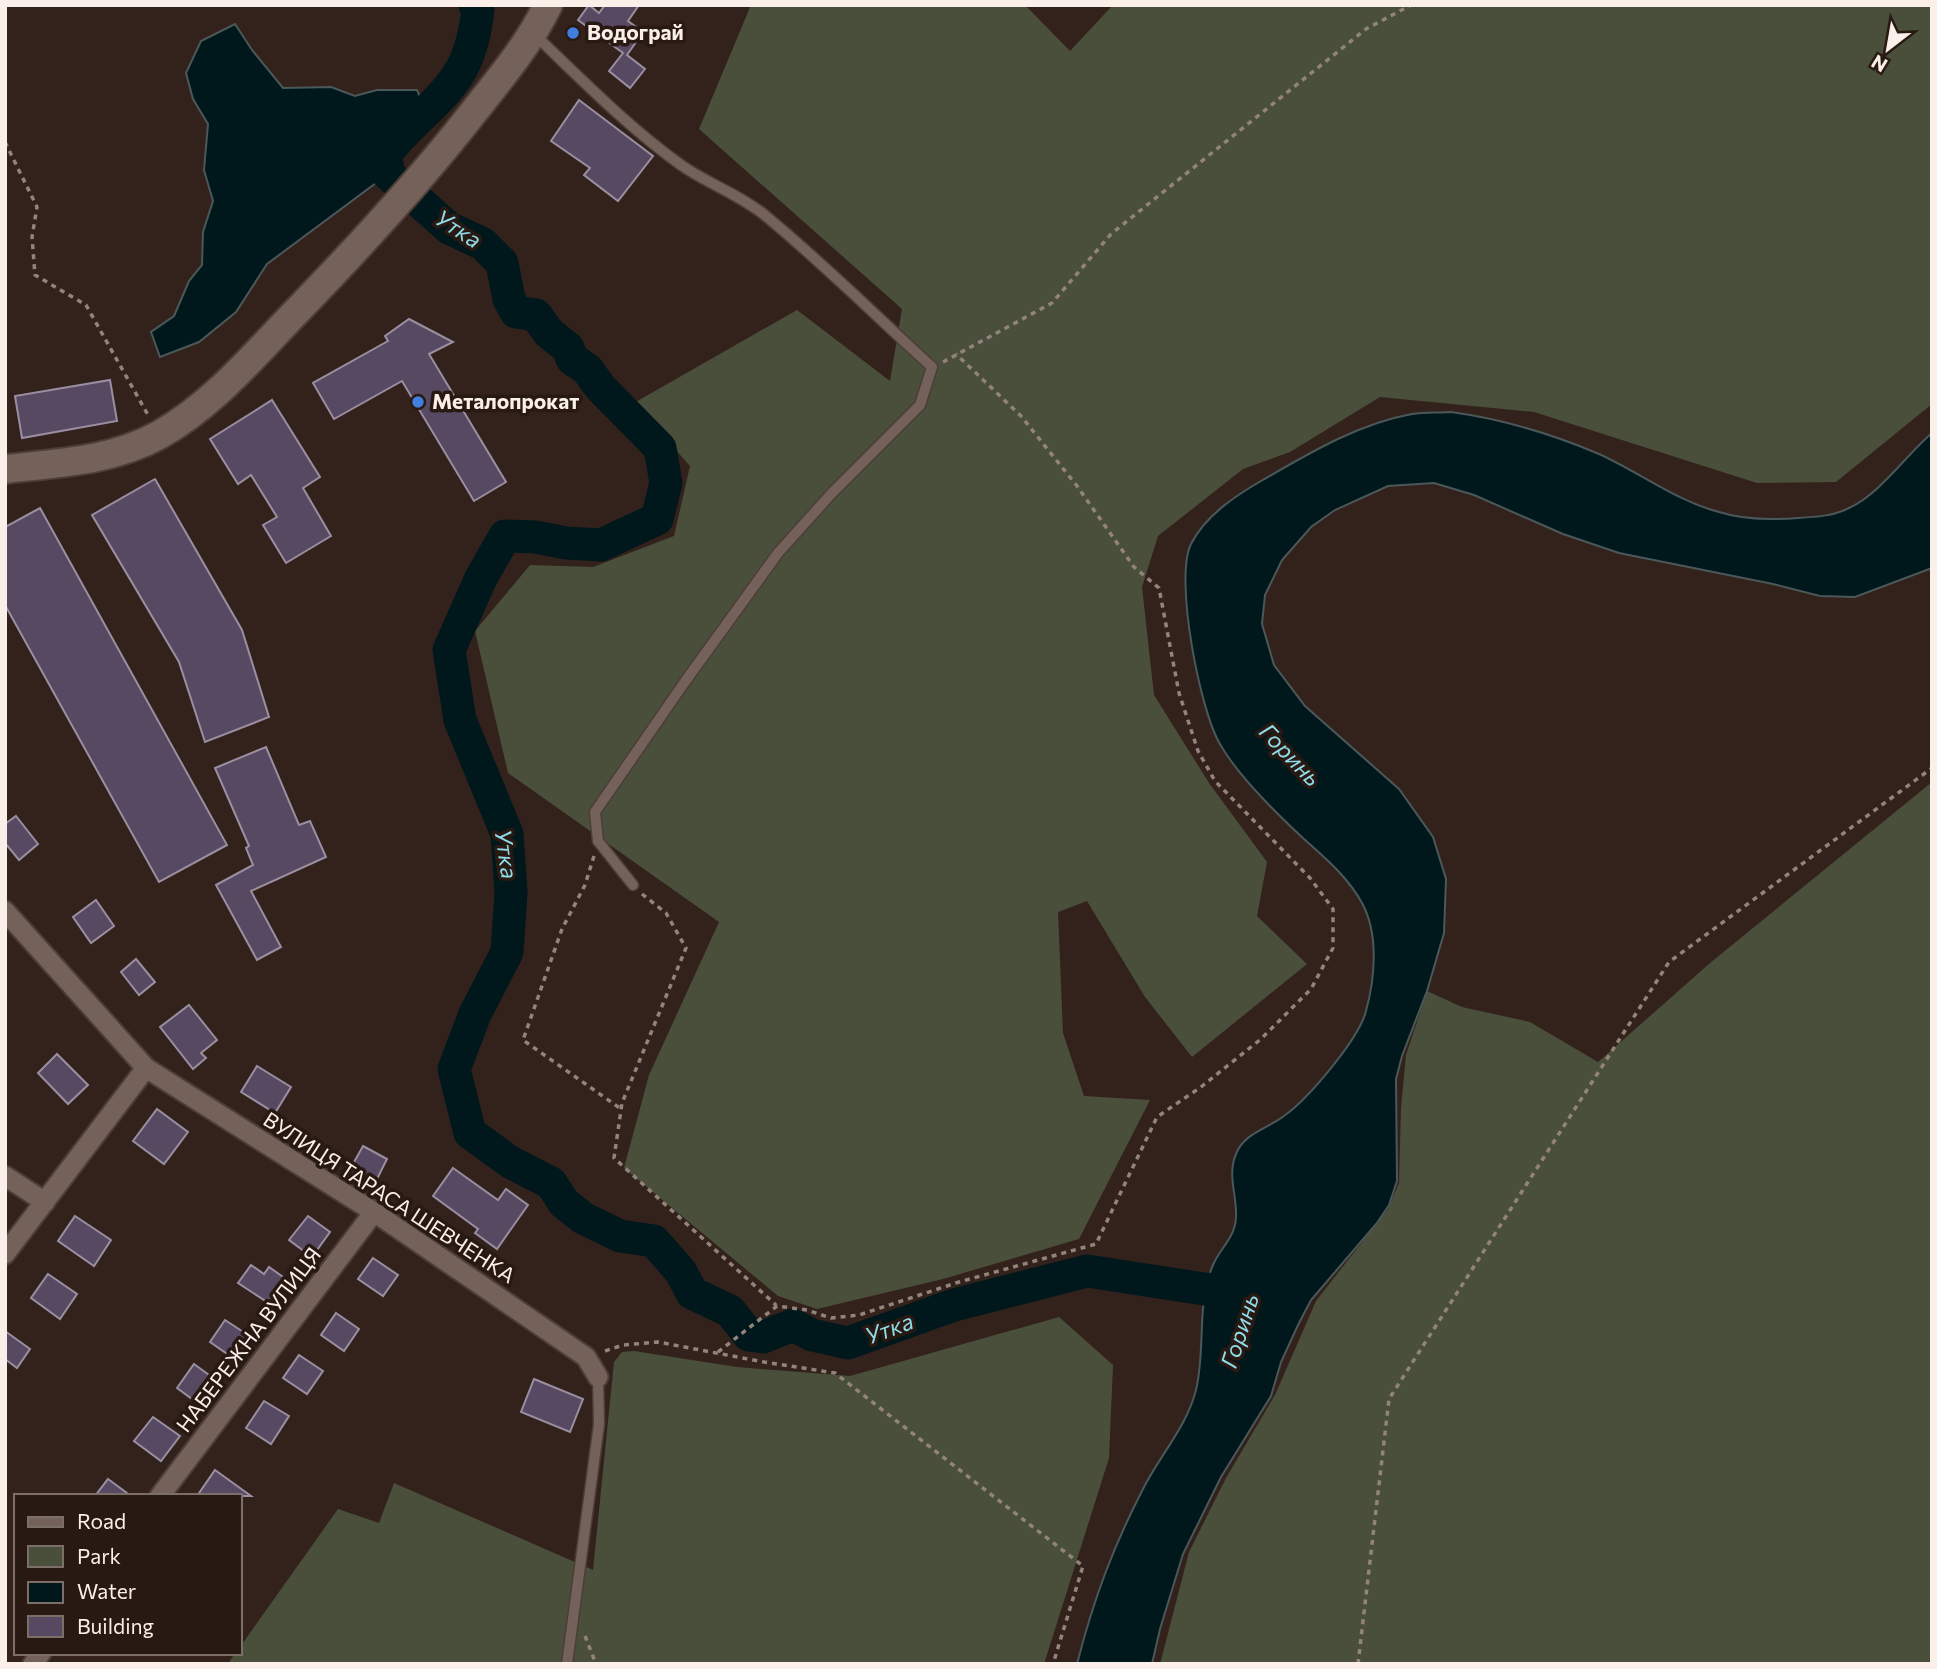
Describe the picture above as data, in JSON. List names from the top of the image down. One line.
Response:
{"streets":{"street":["ВУЛИЦЯ ТАРАСА ШЕВЧЕНКА","НАБЕРЕЖНА ВУЛИЦЯ"]},"crossings":[["ВУЛИЦЯ ТАРАСА ШЕВЧЕНКА","НАБЕРЕЖНА ВУЛИЦЯ"]],"water":["Утка","Горинь"],"places":["Водограй","Металопрокат"],"legend":["Road","Park","Water","Building"],"north":"bottom left"}
